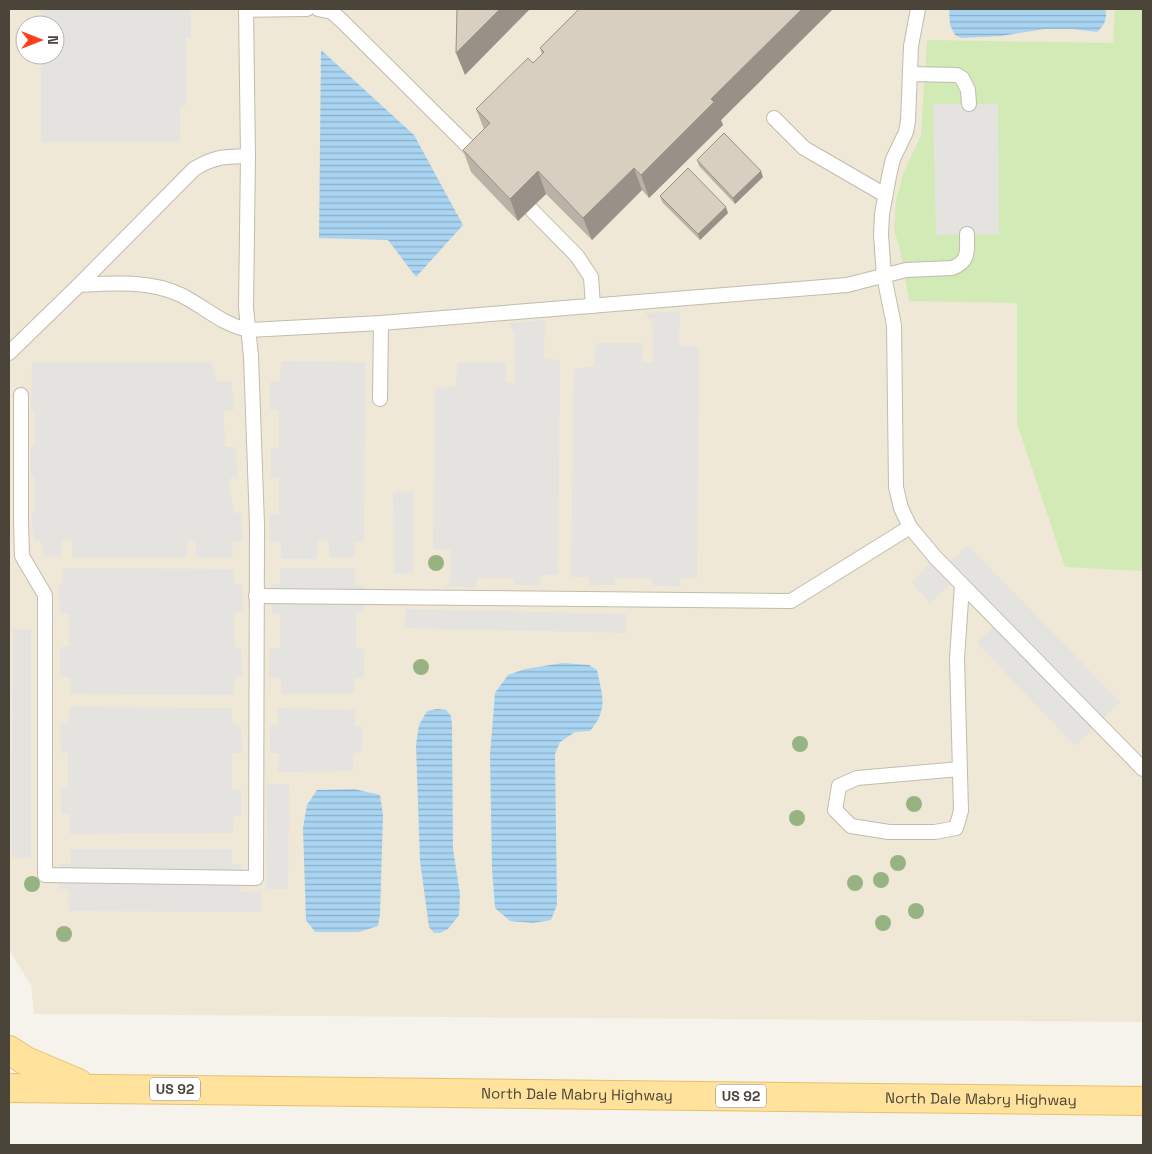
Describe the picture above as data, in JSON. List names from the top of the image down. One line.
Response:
{"streets":{"main road":["US 92","North Dale Mabry Highway"]},"north":"right"}
